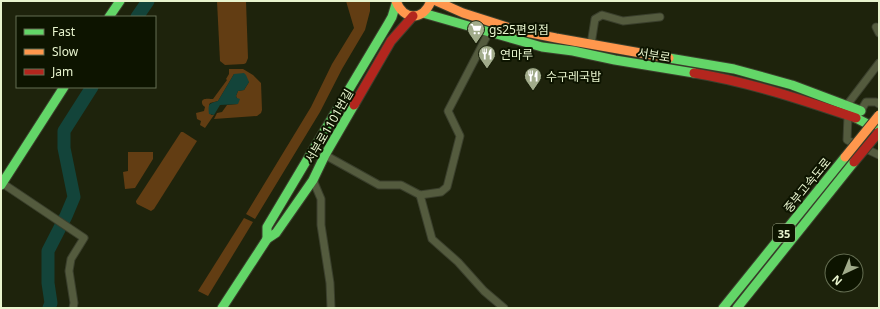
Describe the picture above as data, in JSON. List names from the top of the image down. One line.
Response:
{"streets":{"main road":["서부로","서부로1101번길","중부고속도로","35"]},"crossings":[["서부로","중부고속도로"]],"places":{"supermarket":["gs25편의점"],"restaurant":["연마루","수구레국밥"]},"legend":["Fast","Slow","Jam"],"north":"bottom left"}
